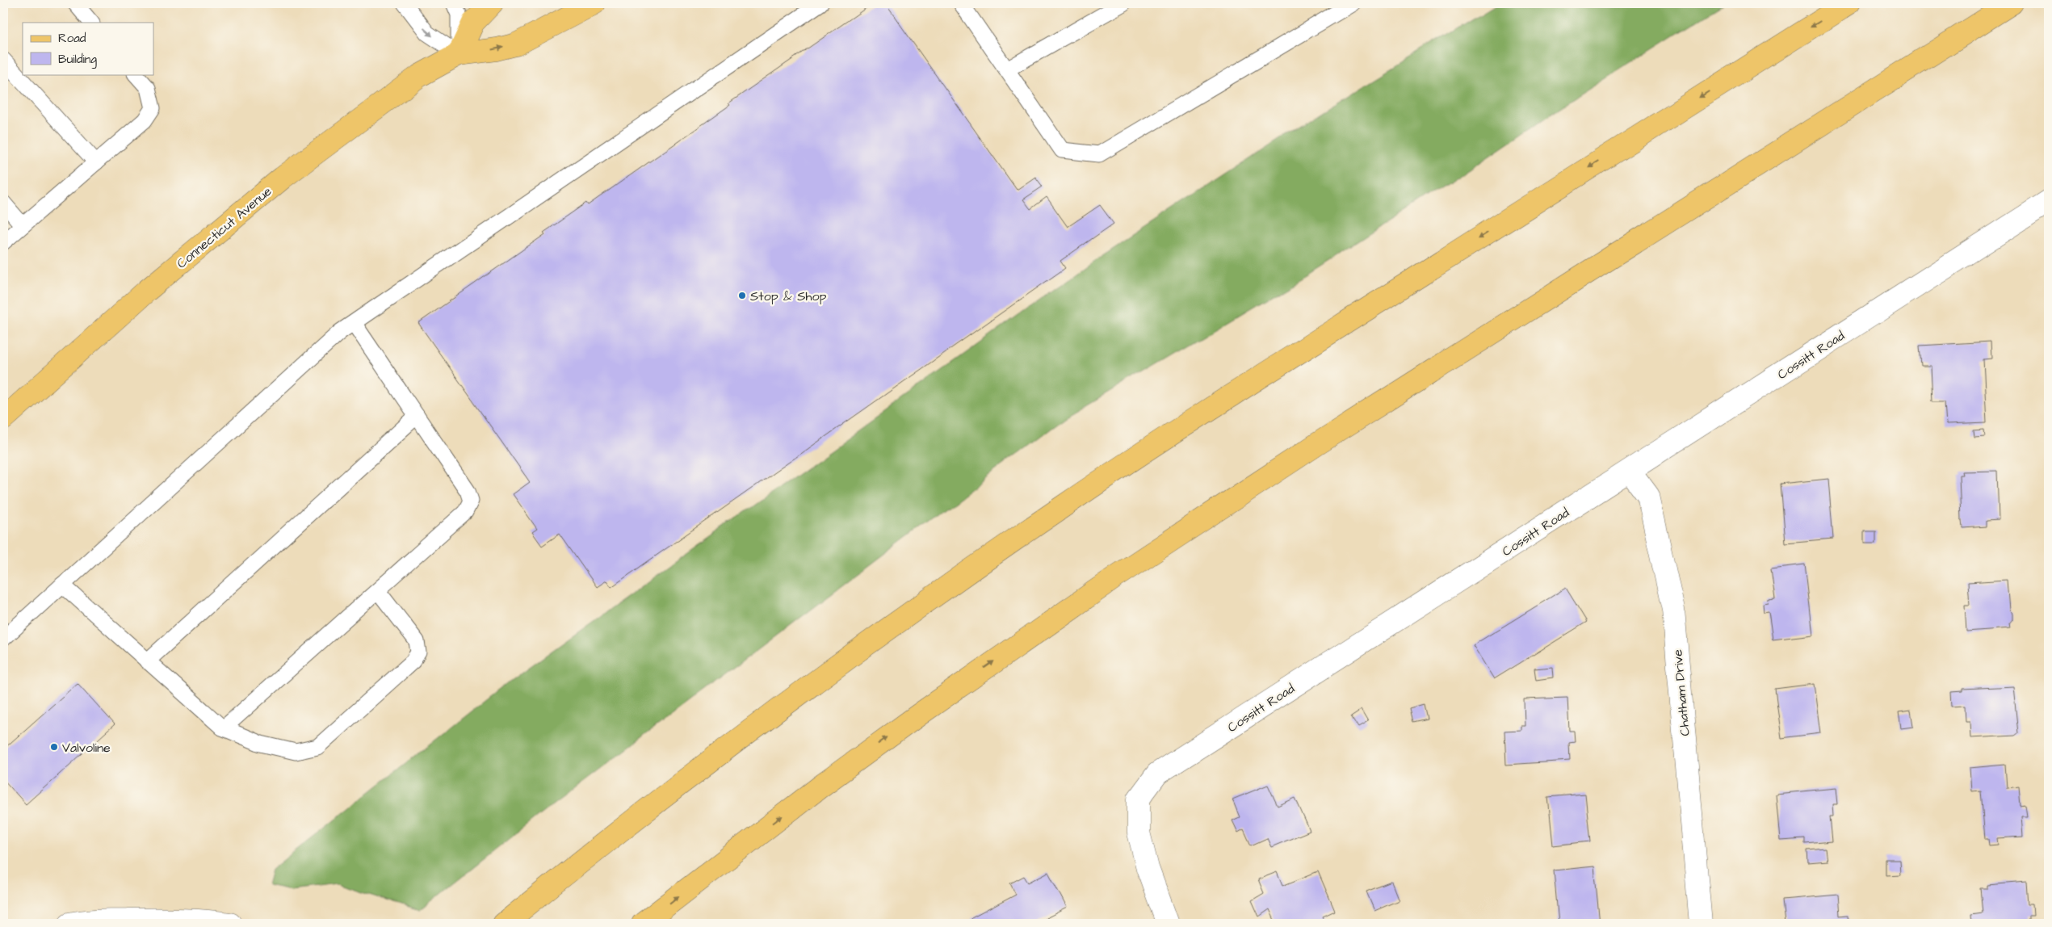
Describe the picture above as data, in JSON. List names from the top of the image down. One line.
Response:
{"streets":{"main road":["Connecticut Avenue"],"street":["Cossitt Road","Chatham Drive"]},"crossings":[["Cossitt Road","Chatham Drive"]],"places":["Stop & Shop","Valvoline"],"legend":["Road","Building"]}
